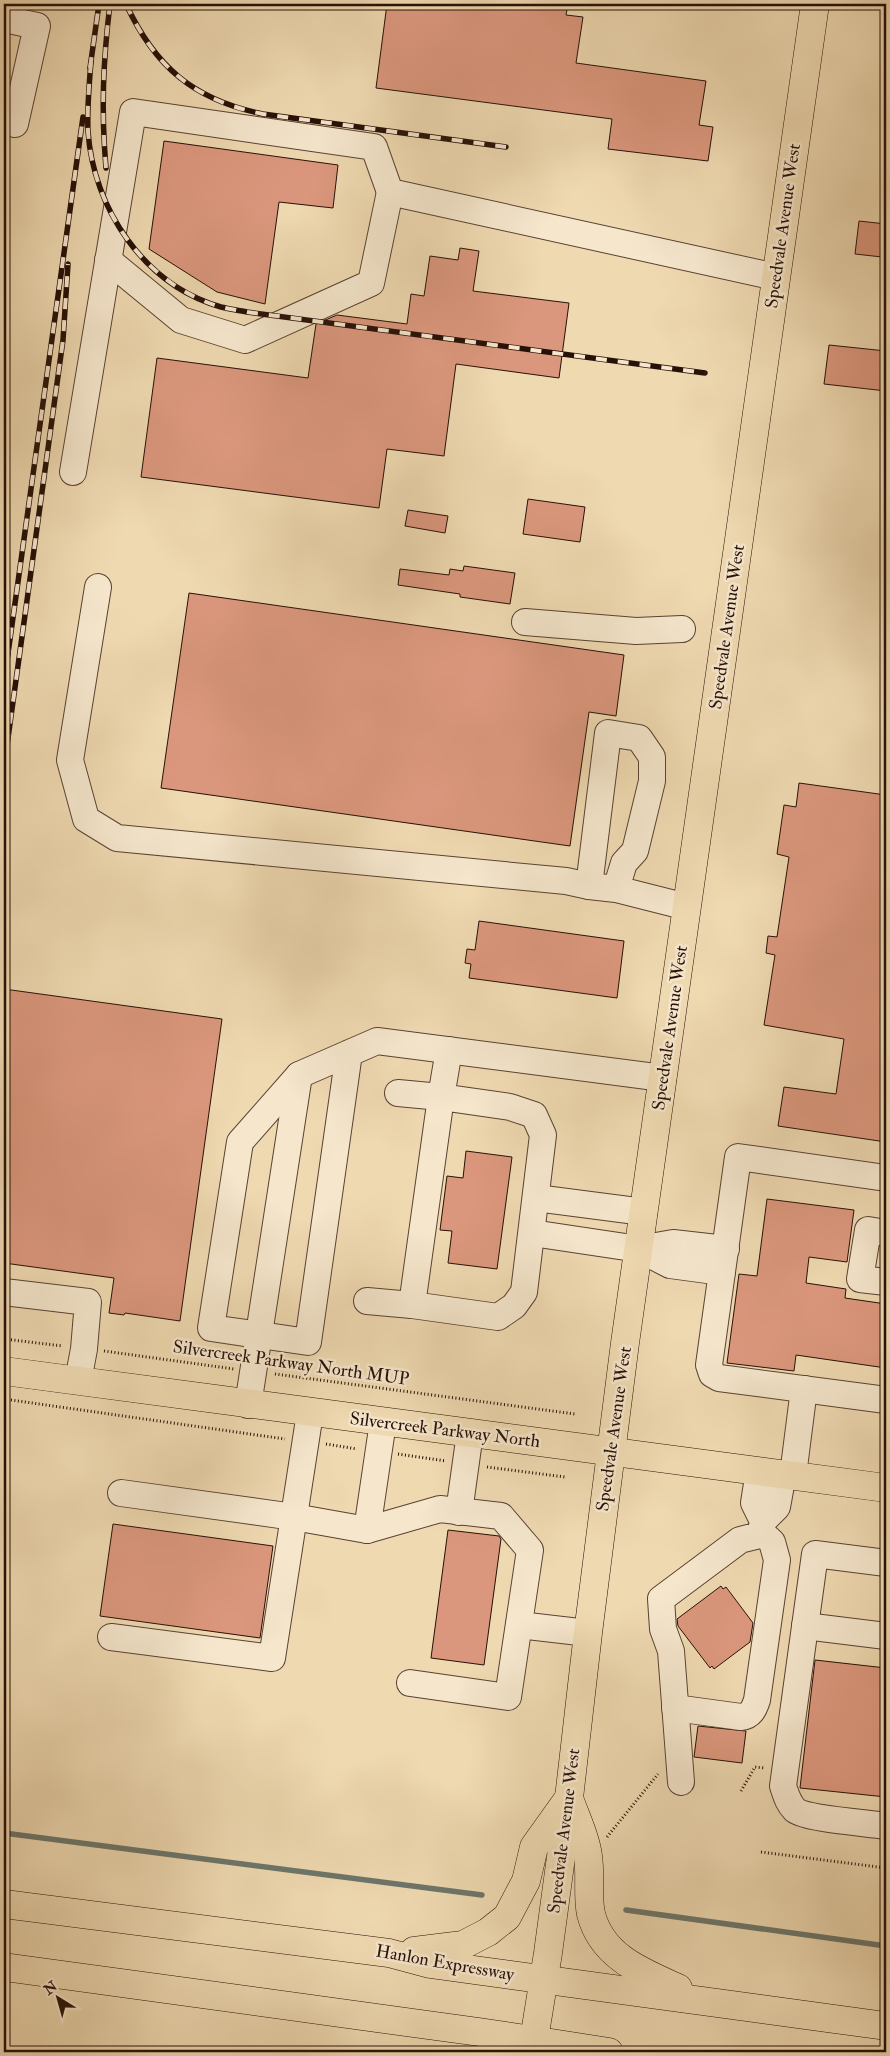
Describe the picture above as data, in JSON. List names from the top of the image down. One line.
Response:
{"streets":{"main road":["Speedvale Avenue West","Silvercreek Parkway North","Hanlon Expressway"],"path":["Silvercreek Parkway North MUP"]},"crossings":[["Speedvale Avenue West","Silvercreek Parkway North"],["Speedvale Avenue West","Hanlon Expressway"]],"north":"top left"}
